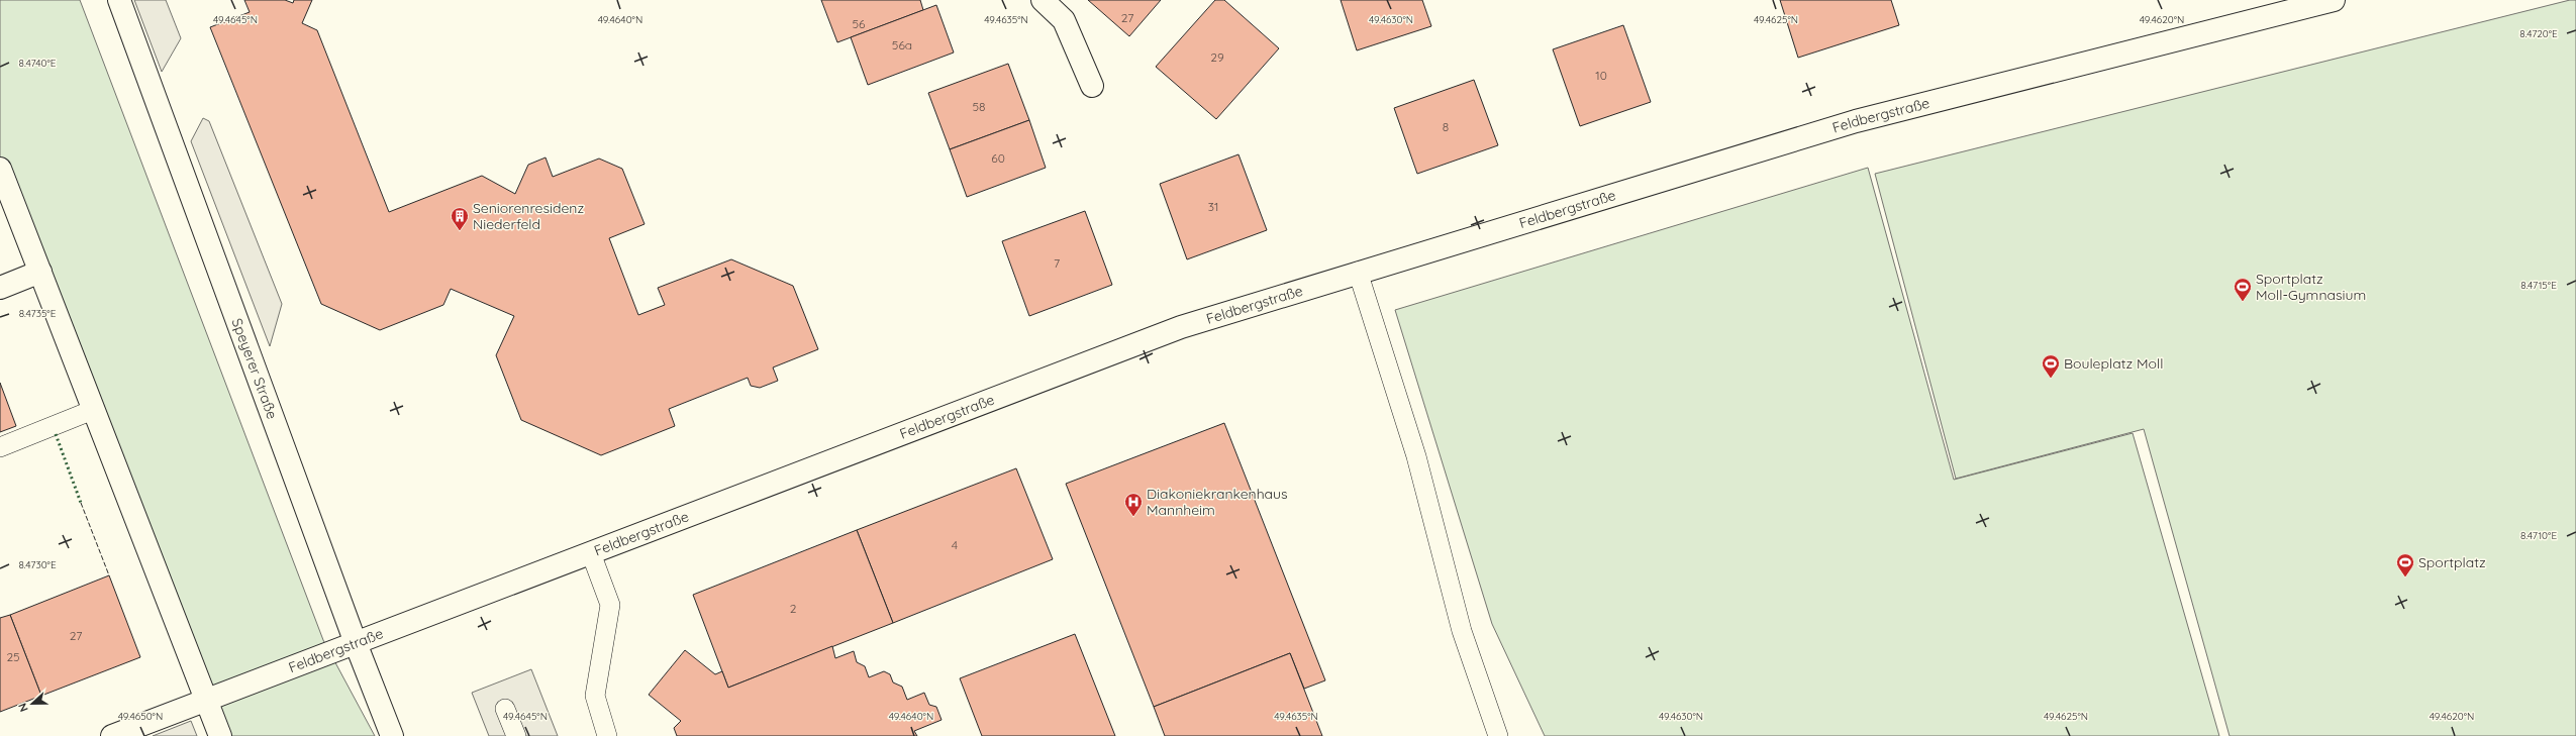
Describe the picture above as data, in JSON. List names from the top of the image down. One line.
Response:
{"streets":{"street":["Feldbergstraße","Speyerer Straße"]},"crossings":[["Feldbergstraße","Speyerer Straße"]],"places":{"building":["Seniorenresidenz Niederfeld"],"sports":["Sportplatz Moll-Gymnasium","Bouleplatz Moll","Sportplatz"],"hospital":["Diakoniekrankenhaus Mannheim"]},"house_numbers":["27","56","56a","29","10","58","8","60","31","7","4","2","27","25"],"north":"left","coordinates":["49.4645°N","49.4640°N","49.4635°N","49.4630°N","49.4625°N","49.4620°N","8.4720°E","8.4740°E","8.4715°E","8.4735°E","8.4710°E","8.4730°E","49.4650°N"]}
